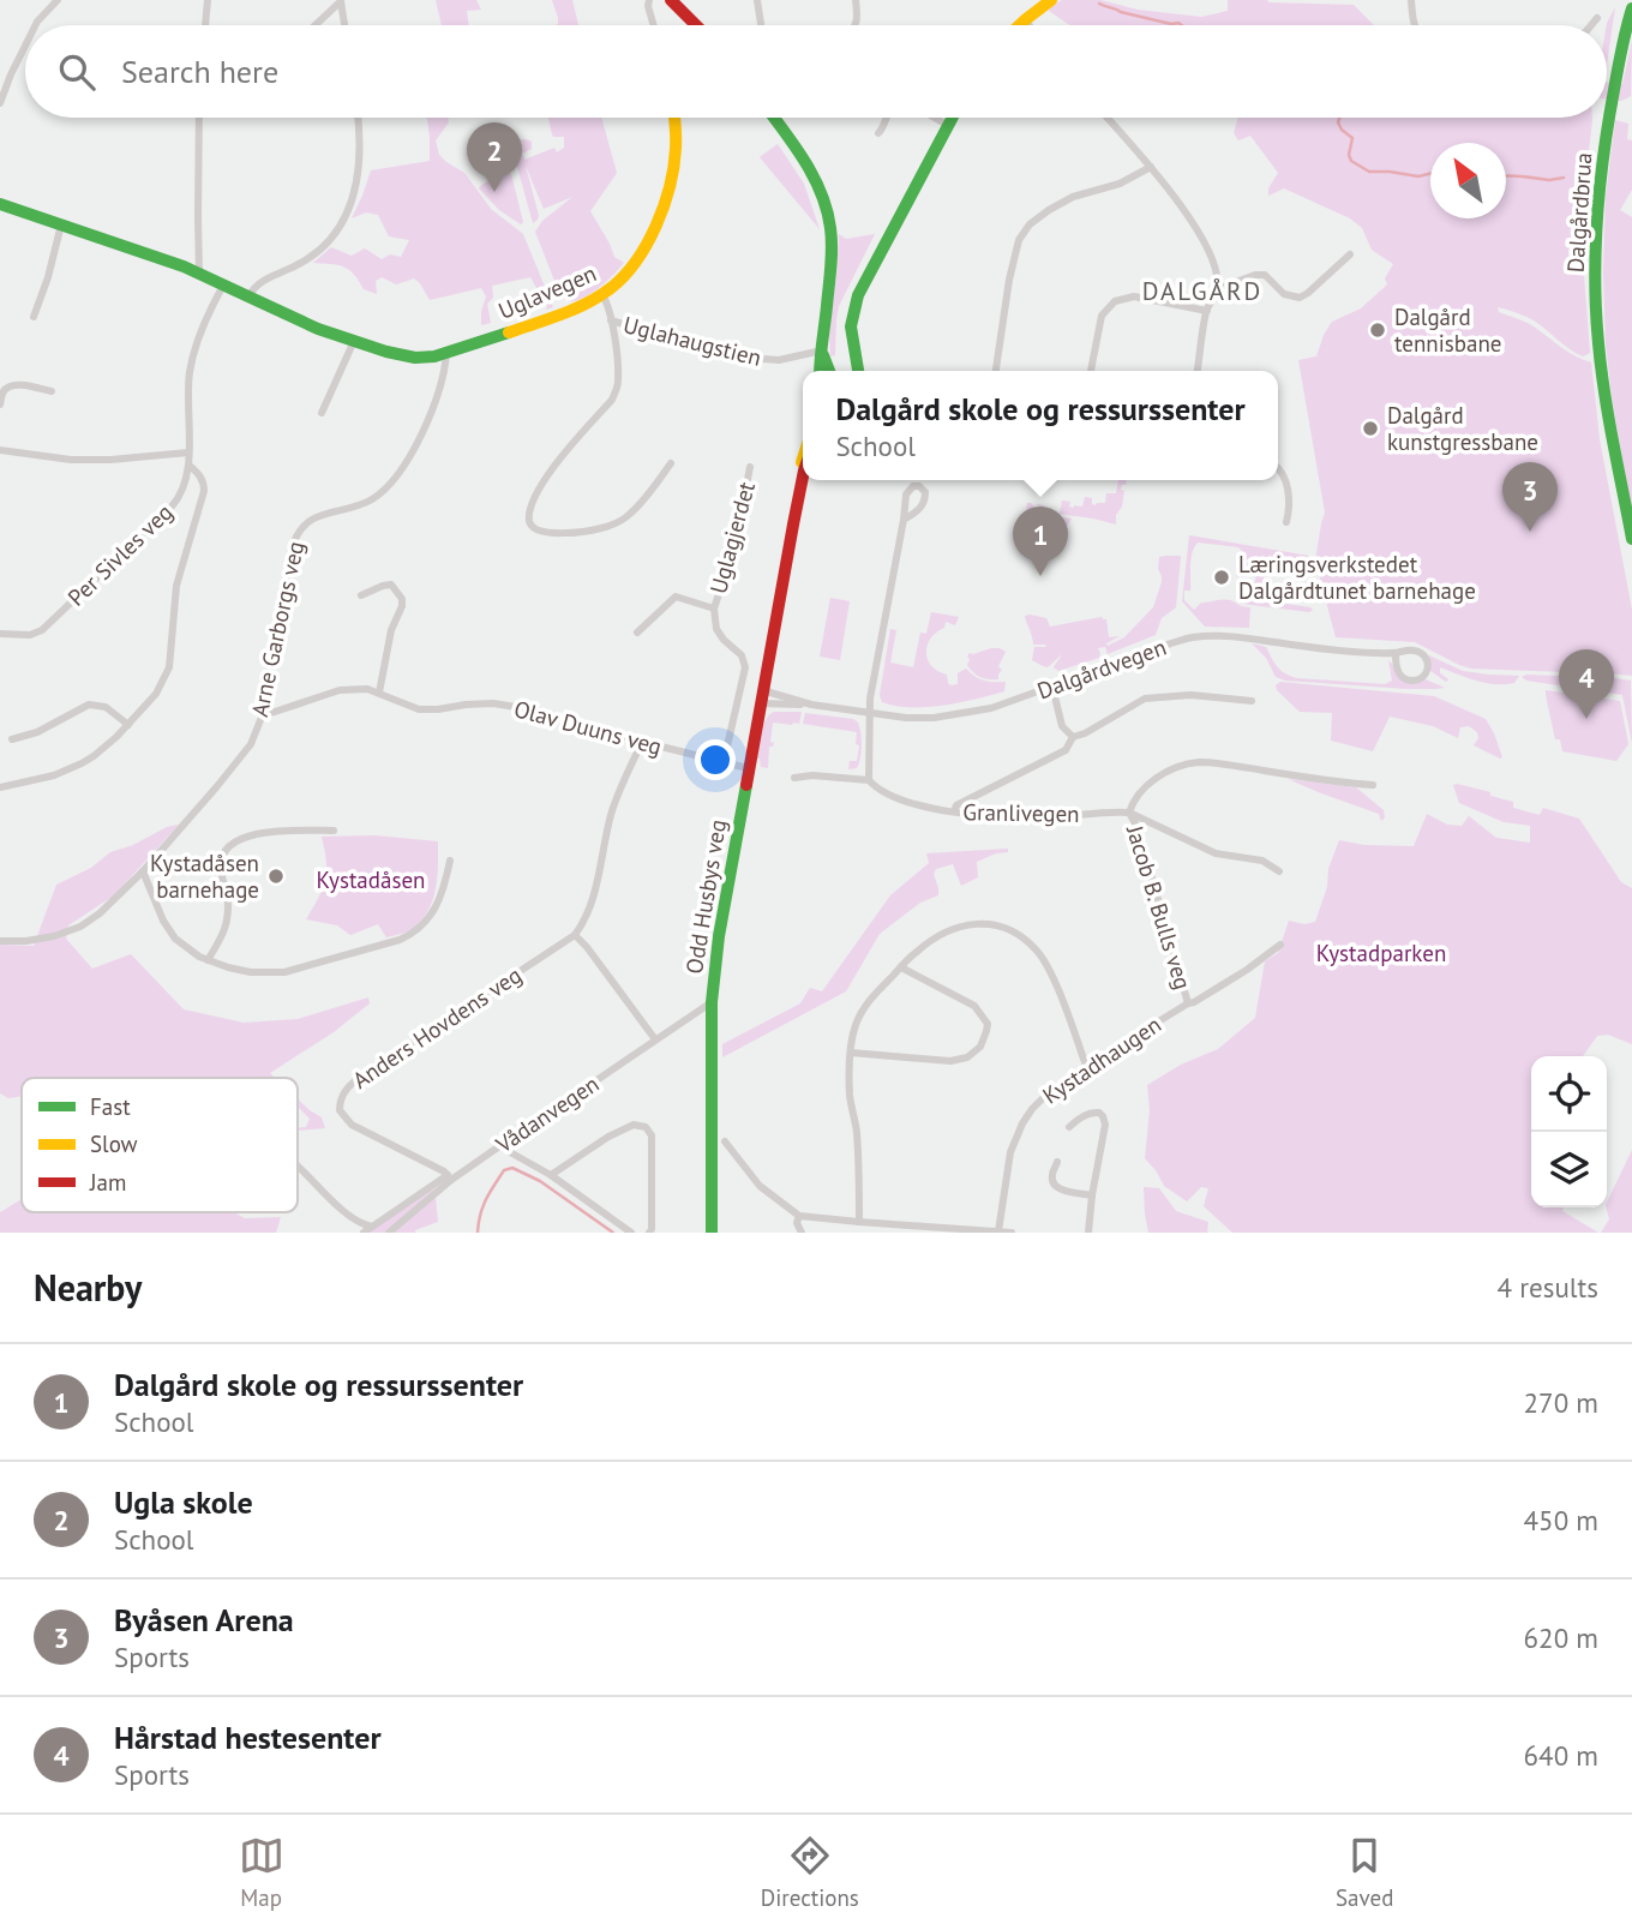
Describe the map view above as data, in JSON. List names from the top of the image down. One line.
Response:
{"streets":{"street":["Dalgårdbrua","Uglavegen","Uglahaugstien","Uglagjerdet","Per Sivles veg","Arne Garborgs veg","Dalgårdvegen","Olav Duuns veg","Granlivegen","Odd Husbys veg","Jacob B. Bulls veg","Anders Hovdens veg","Kystadhaugen","Vådanvegen"]},"crossings":[["Uglavegen","Per Sivles veg"],["Uglavegen","Arne Garborgs veg"],["Uglagjerdet","Olav Duuns veg"],["Arne Garborgs veg","Olav Duuns veg"],["Dalgårdvegen","Odd Husbys veg"],["Olav Duuns veg","Odd Husbys veg"],["Granlivegen","Jacob B. Bulls veg"],["Odd Husbys veg","Vådanvegen"],["Jacob B. Bulls veg","Kystadhaugen"],["Anders Hovdens veg","Vådanvegen"]],"districts":["DALGÅRD"],"parks":["Kystadåsen","Kystadparken"],"places":["Dalgård tennisbane","Dalgård kunstgressbane","Læringsverkstedet Dalgårdtunet barnehage","Kystadåsen barnehage"],"legend":["Fast","Slow","Jam"],"north":"top left","page":{"search":"Search here","pins":["2","3","1","4"],"popup":["Dalgård skole og ressurssenter","School"],"heading":["Nearby","4 results"],"list":[{"mark":"1","name":"Dalgård skole og ressurssenter","note":"School","value":"270 m"},{"mark":"2","name":"Ugla skole","note":"School","value":"450 m"},{"mark":"3","name":"Byåsen Arena","note":"Sports","value":"620 m"},{"mark":"4","name":"Hårstad hestesenter","note":"Sports","value":"640 m"}],"nav":["Map","Directions","Saved"]}}
